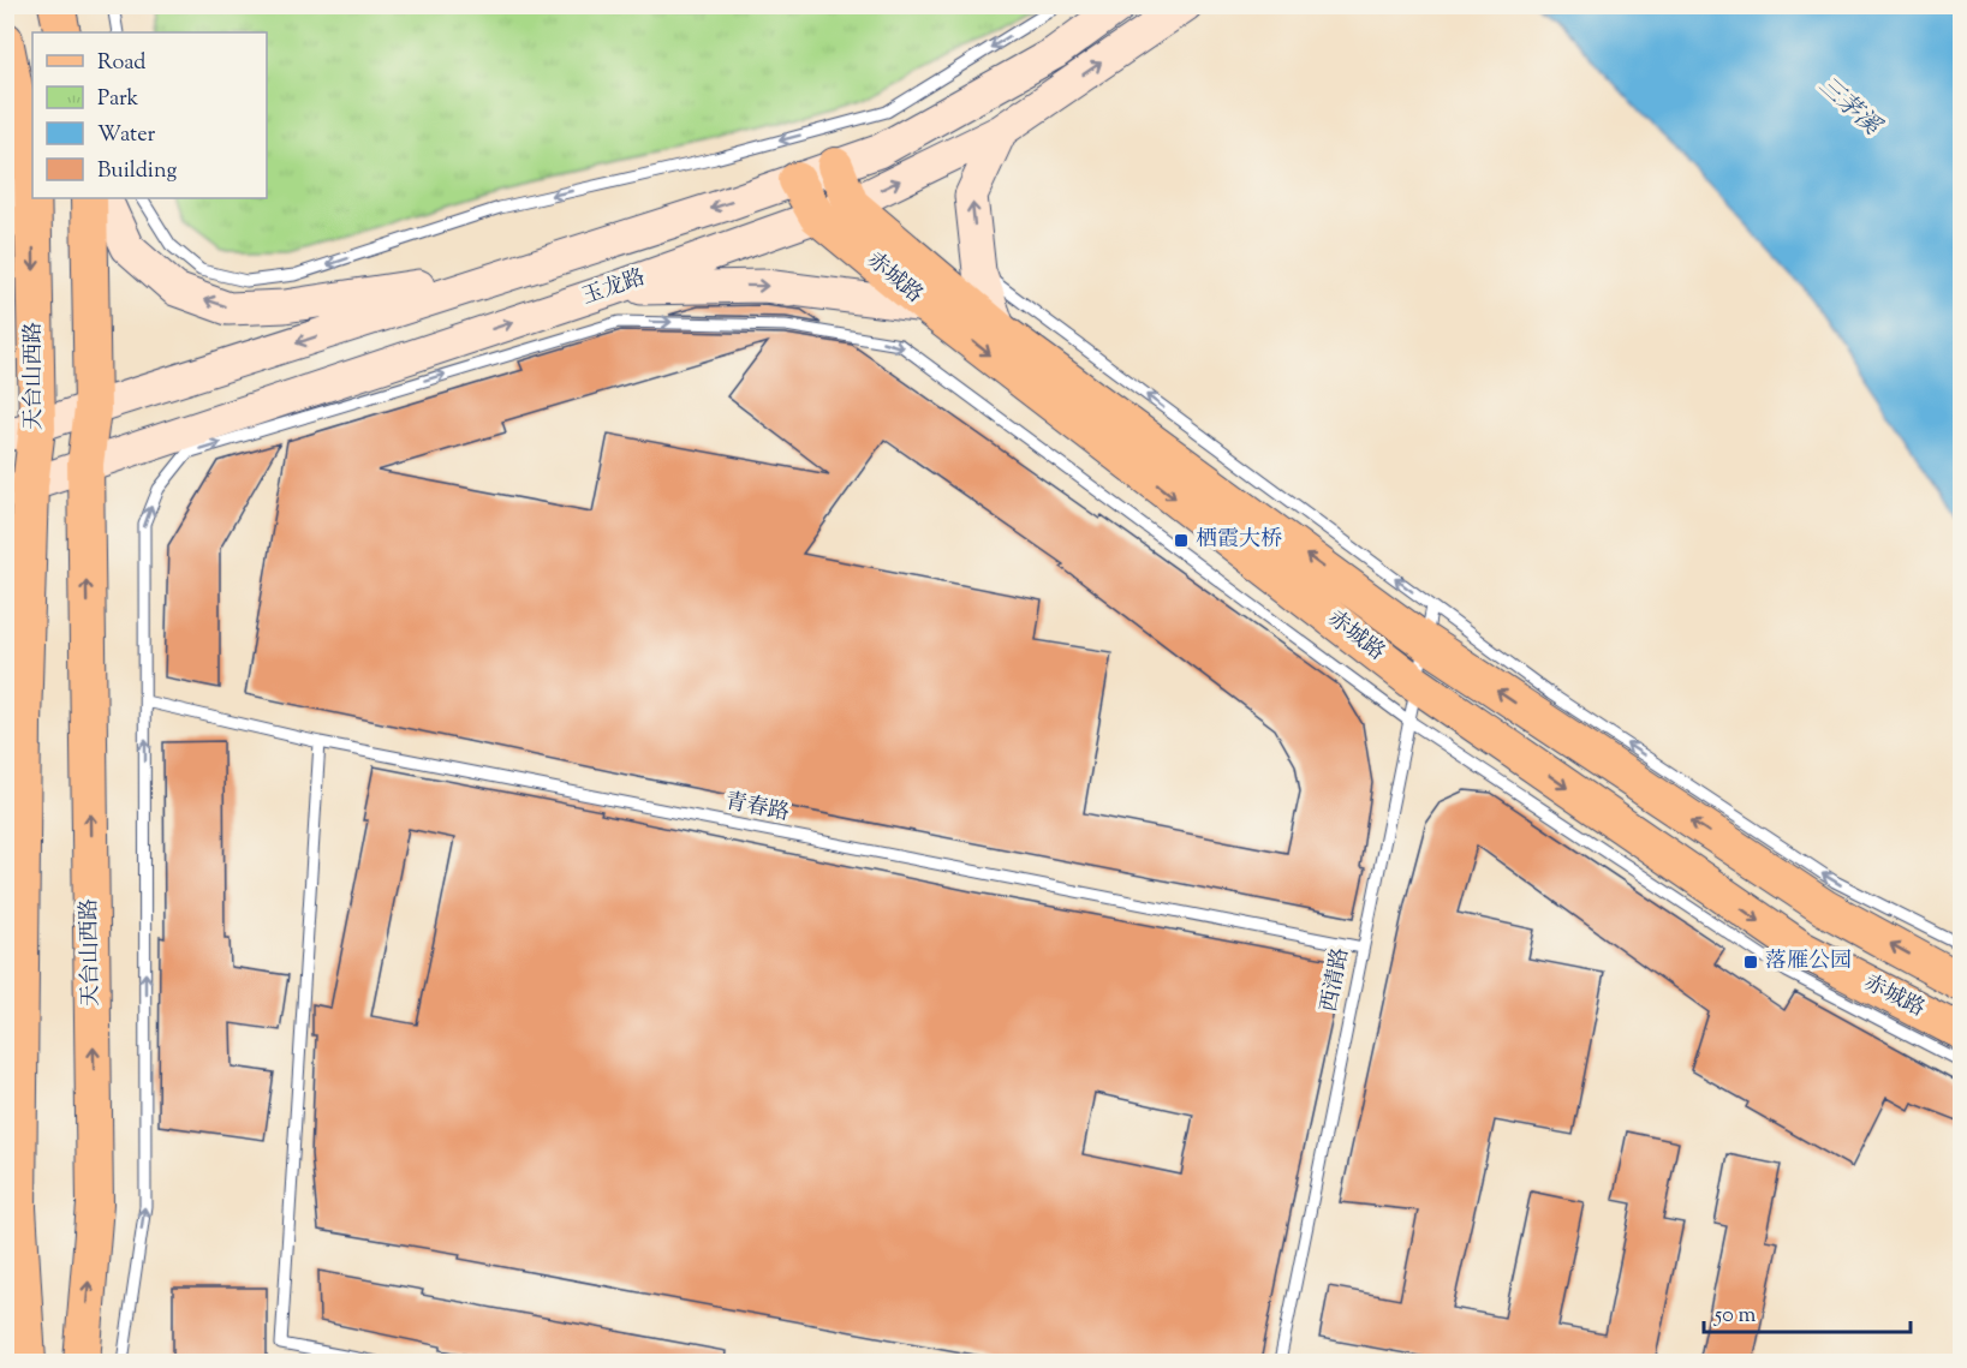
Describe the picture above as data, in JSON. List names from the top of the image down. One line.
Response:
{"streets":{"main road":["赤城路","玉龙路","天台山西路"],"lane":["青春路","西清路"]},"crossings":[["赤城路","玉龙路"],["赤城路","西清路"],["玉龙路","天台山西路"],["青春路","西清路"]],"water":["三茅溪"],"places":{"transit":["栖霞大桥","落雁公园"]},"legend":["Road","Park","Water","Building"],"scale_bar":"50 m"}
